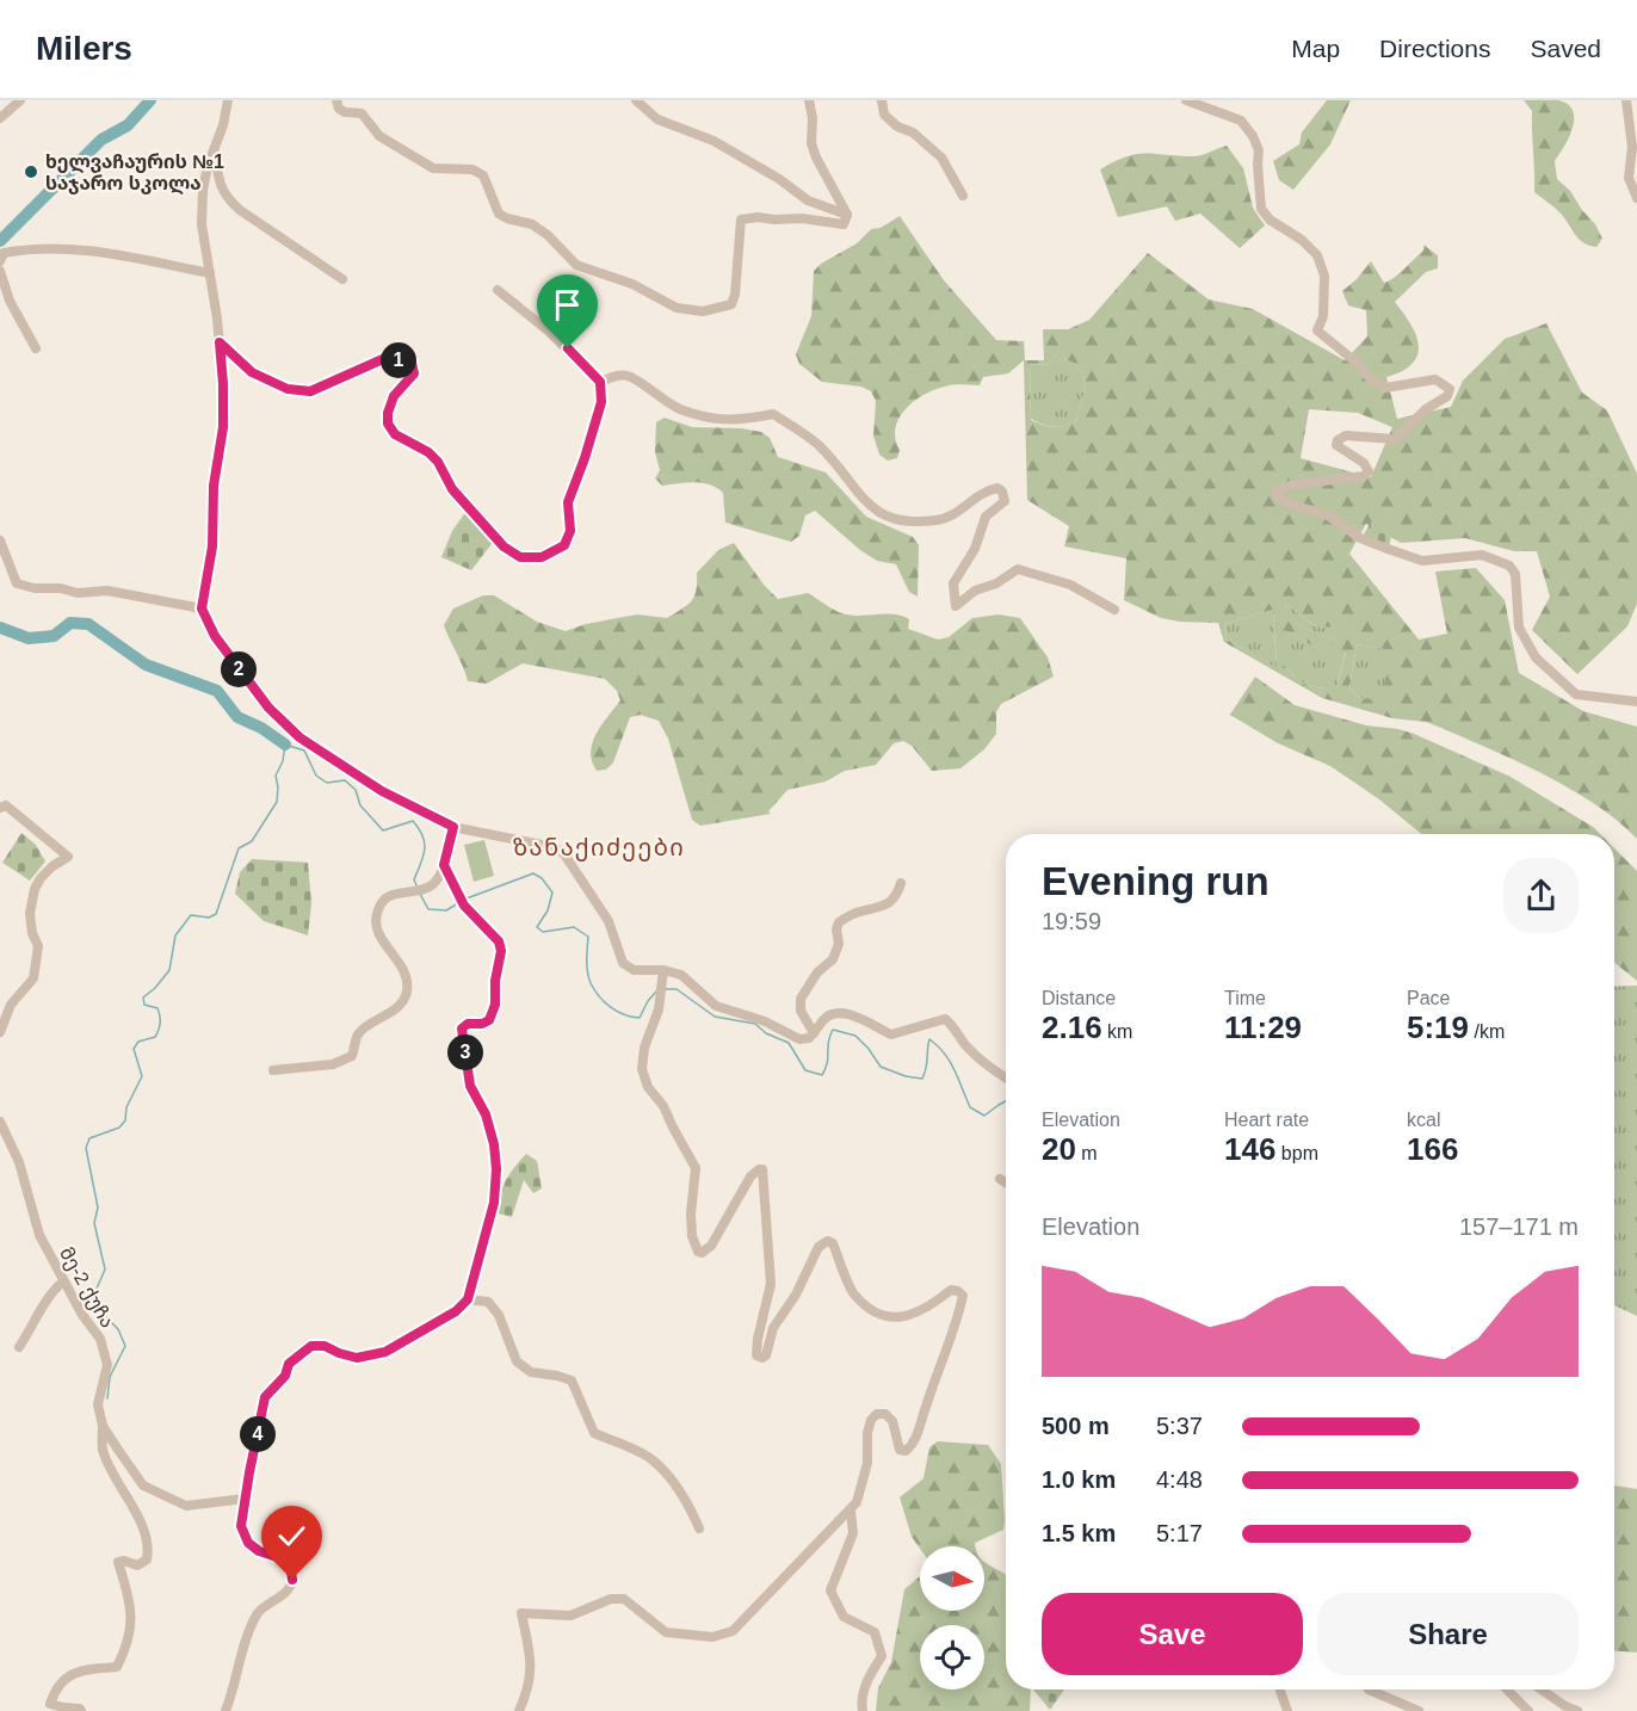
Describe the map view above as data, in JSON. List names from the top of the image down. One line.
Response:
{"streets":{"street":["მე-2 ქუჩა"]},"districts":["ზანაქიძეები"],"places":["ხელვაჩაურის №1 საჯარო სკოლა"],"north":"right","page":{"header":"Milers","nav":["Map","Directions","Saved"],"pins":["1","2","3","4"],"heading":["Evening run","19:59"],"stats":[["Distance","2.16 km"],["Time","11:29"],["Pace","5:19 /km"],["Elevation","20 m"],["Heart rate","146 bpm"],["kcal","166"]],"chart":["Elevation","157–171 m"],"list":[{"name":"500 m","note":"5:37"},{"name":"1.0 km","note":"4:48"},{"name":"1.5 km","note":"5:17"}],"buttons":["Save","Share"]}}
